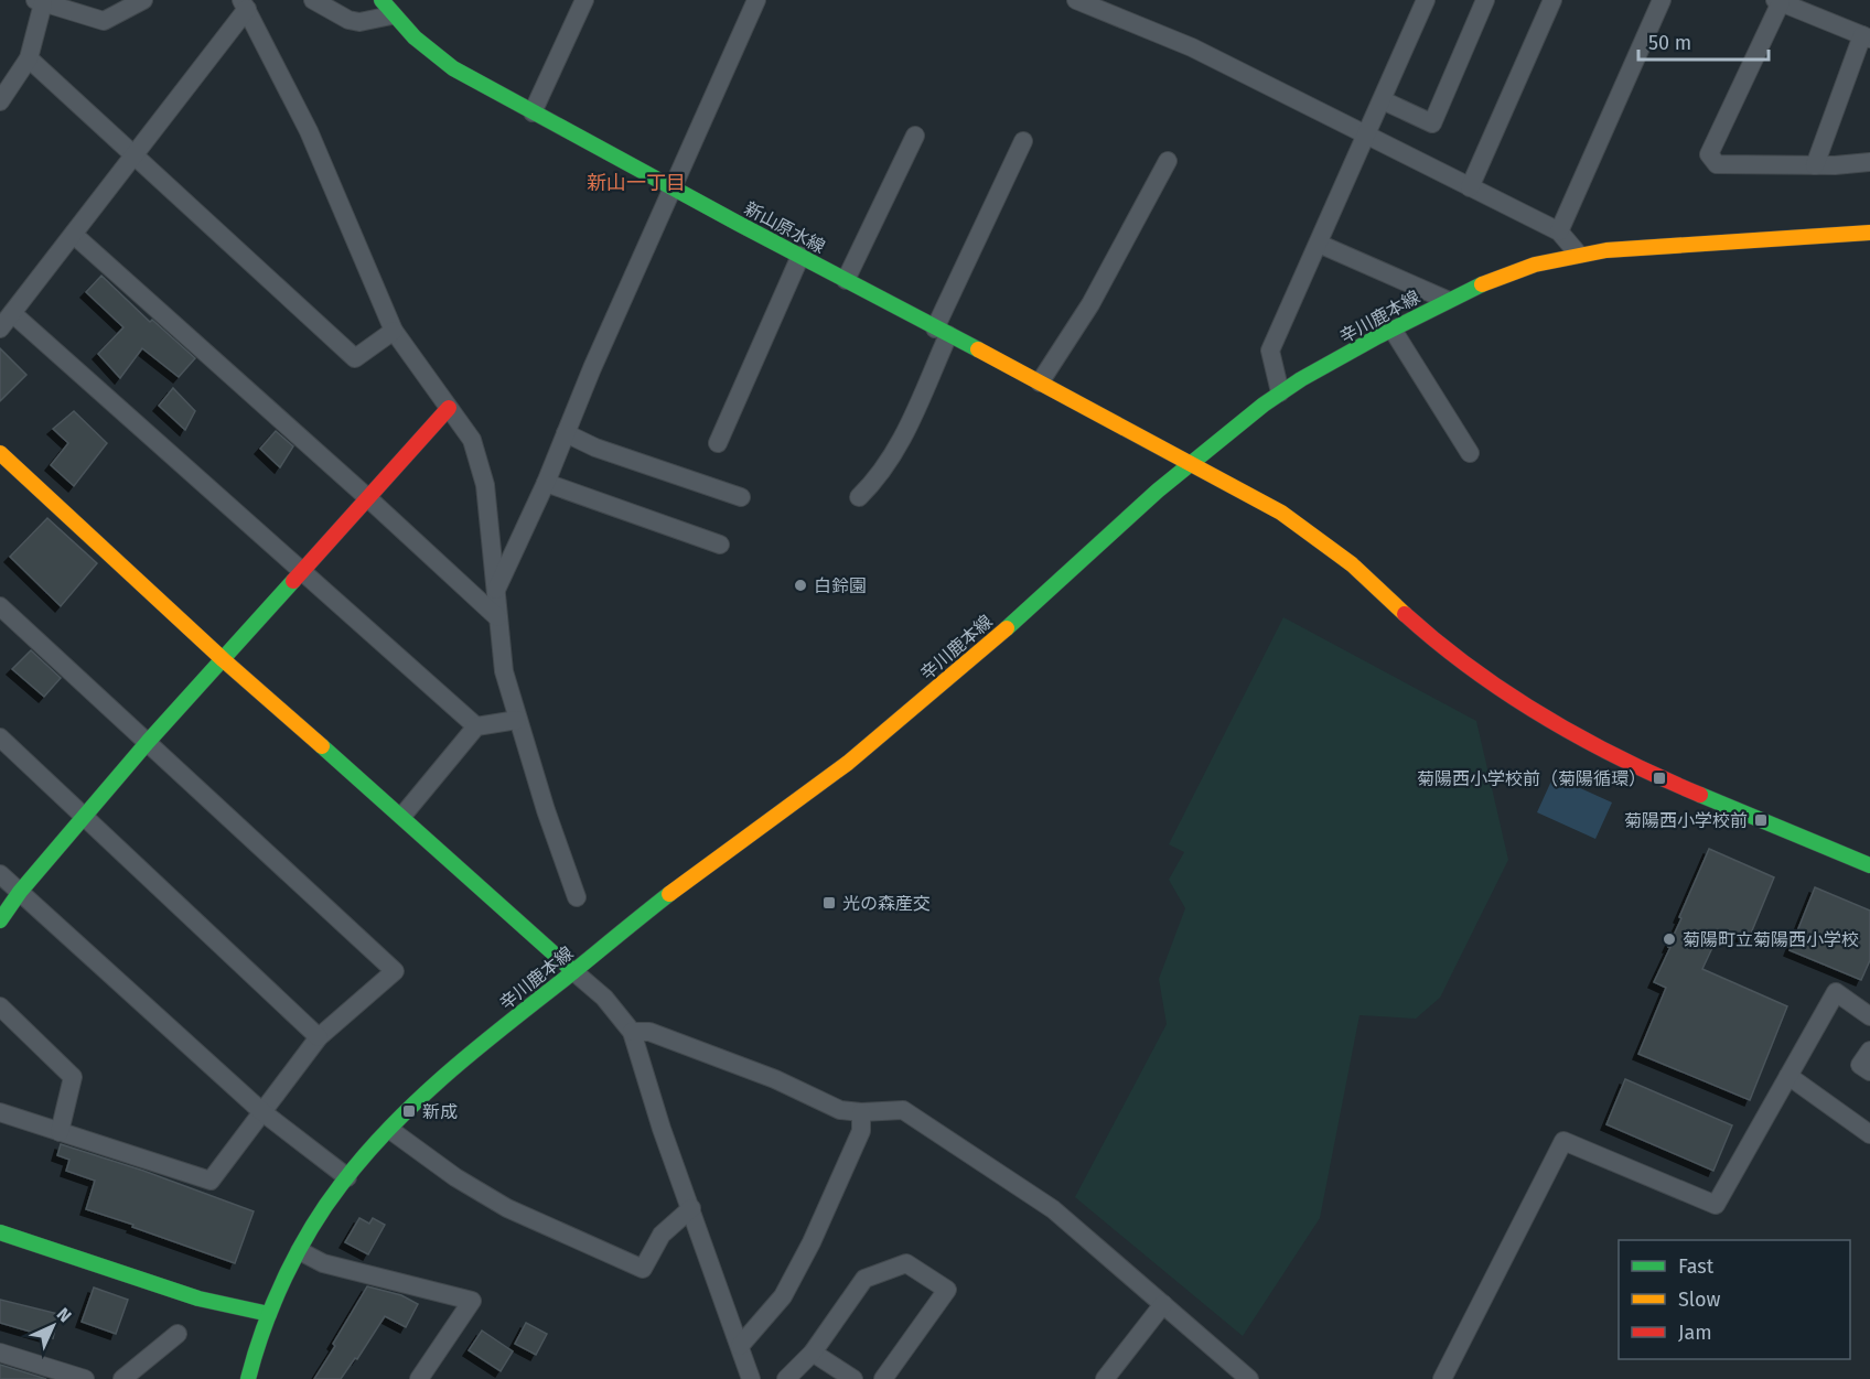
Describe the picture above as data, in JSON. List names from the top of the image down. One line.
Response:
{"streets":{"main road":["新山原水線","辛川鹿本線"]},"crossings":[["新山原水線","辛川鹿本線"]],"districts":["新山一丁目"],"places":{"other":["白鈴園","菊陽町立菊陽西小学校"],"transit":["菊陽西小学校前（菊陽循環）","菊陽西小学校前","光の森産交","新成"]},"legend":["Fast","Slow","Jam"],"scale_bar":"50 m","north":"top right"}
